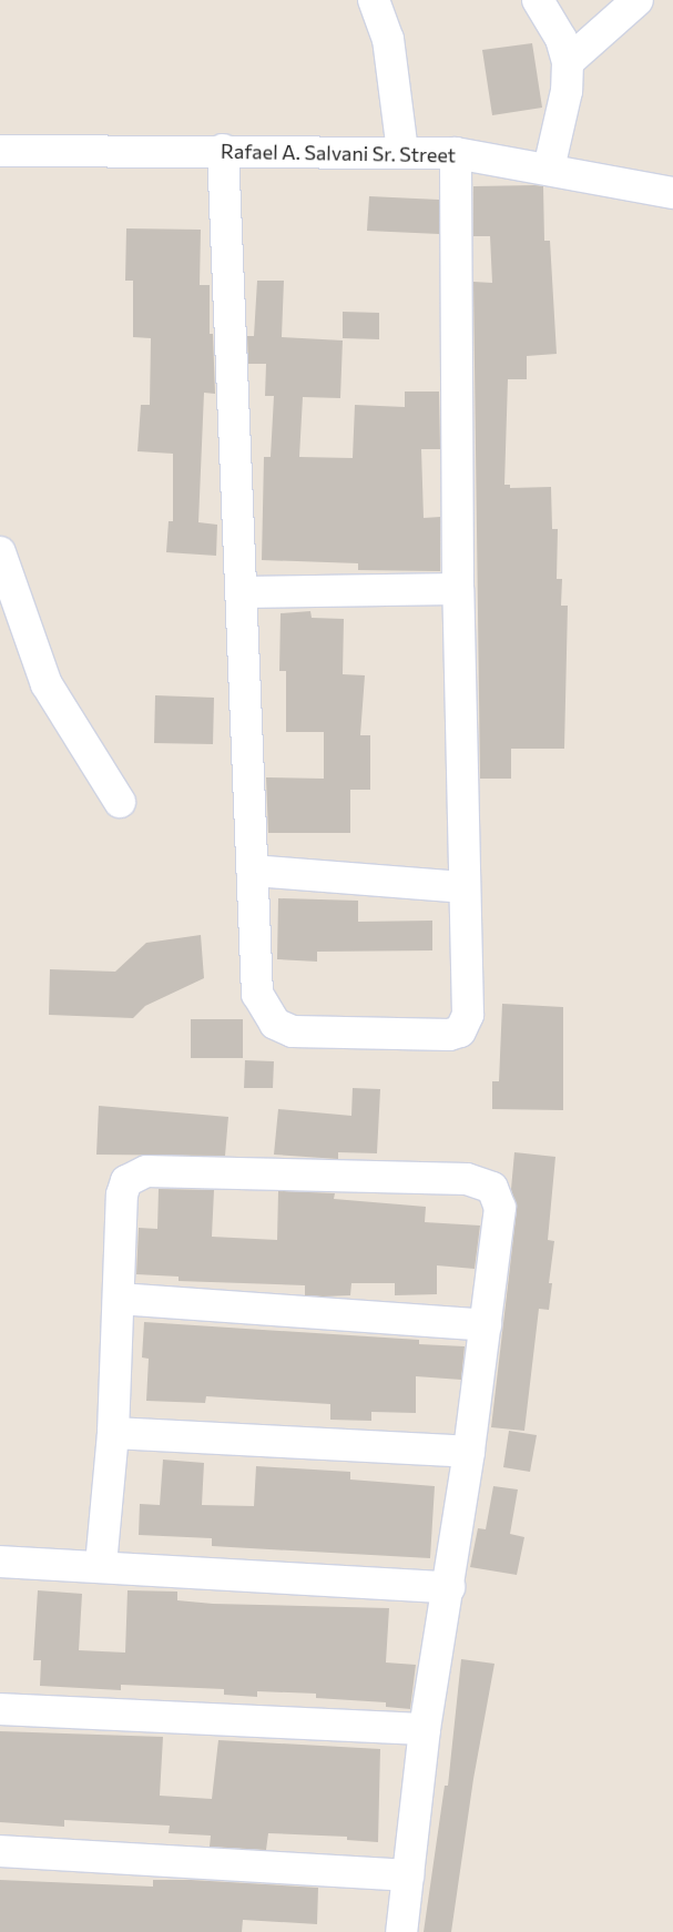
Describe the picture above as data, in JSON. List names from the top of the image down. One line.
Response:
{"streets":{"street":["Rafael A. Salvani Sr. Street"]}}
